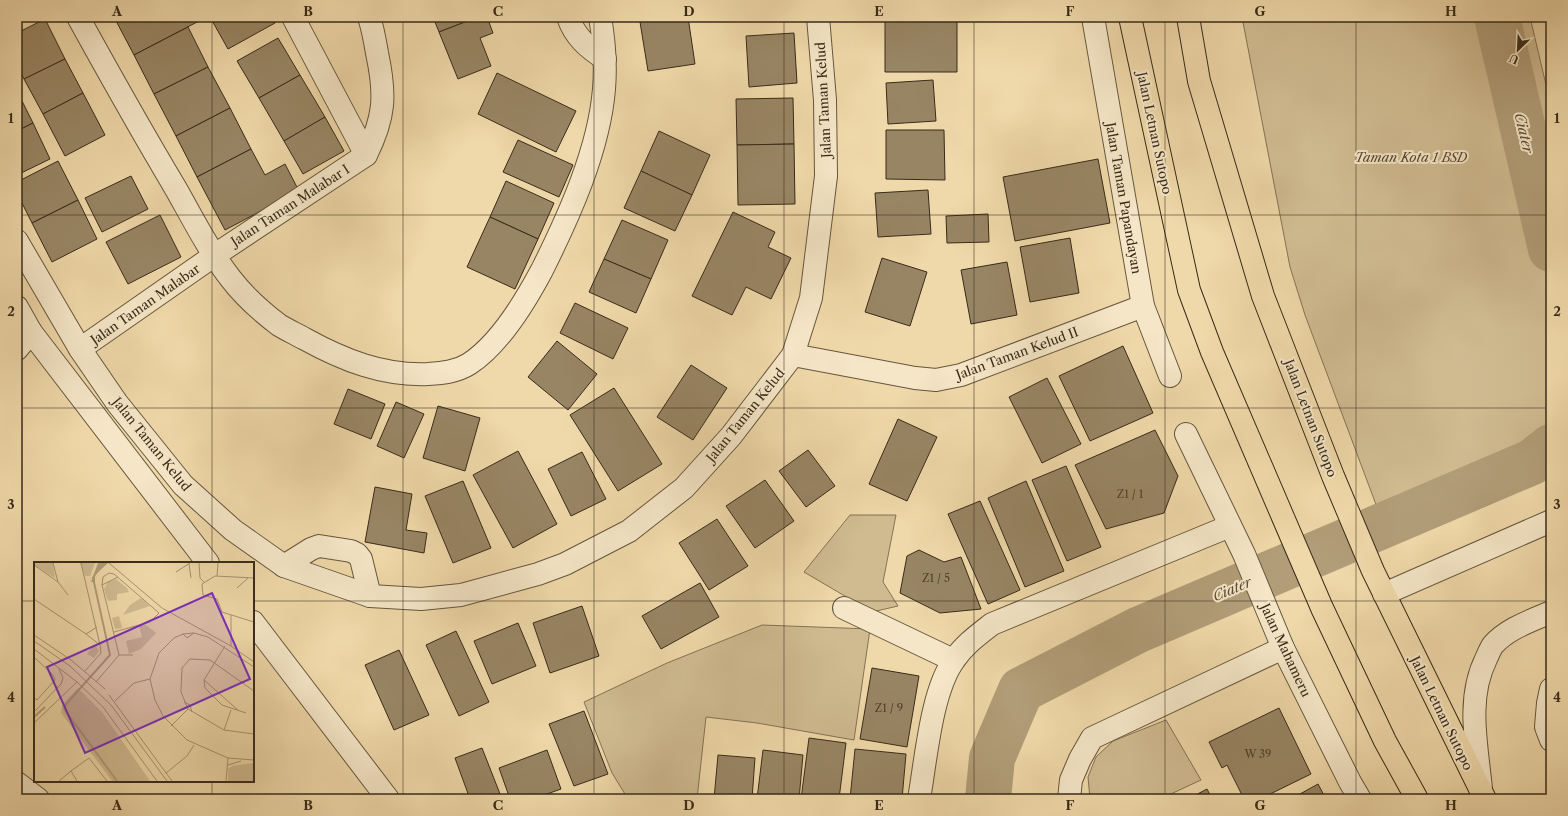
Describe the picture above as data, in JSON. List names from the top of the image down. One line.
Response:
{"streets":{"main road":["Jalan Letnan Sutopo"],"street":["Jalan Taman Kelud","Jalan Taman Papandayan","Jalan Taman Malabar I","Jalan Taman Malabar","Jalan Taman Kelud II","Jalan Mahameru"]},"crossings":[["Jalan Taman Kelud","Jalan Taman Malabar"],["Jalan Taman Kelud","Jalan Taman Kelud II"],["Jalan Taman Papandayan","Jalan Taman Kelud II"],["Jalan Taman Malabar I","Jalan Taman Malabar"]],"water":["Ciater"],"parks":["Taman Kota 1 BSD"],"house_numbers":["Z1 / 1","Z1 / 5","Z1 / 9","W 39"],"north":"bottom left","grid":{"columns":["A","B","C","D","E","F","G","H"],"rows":["1","2","3","4"]}}
